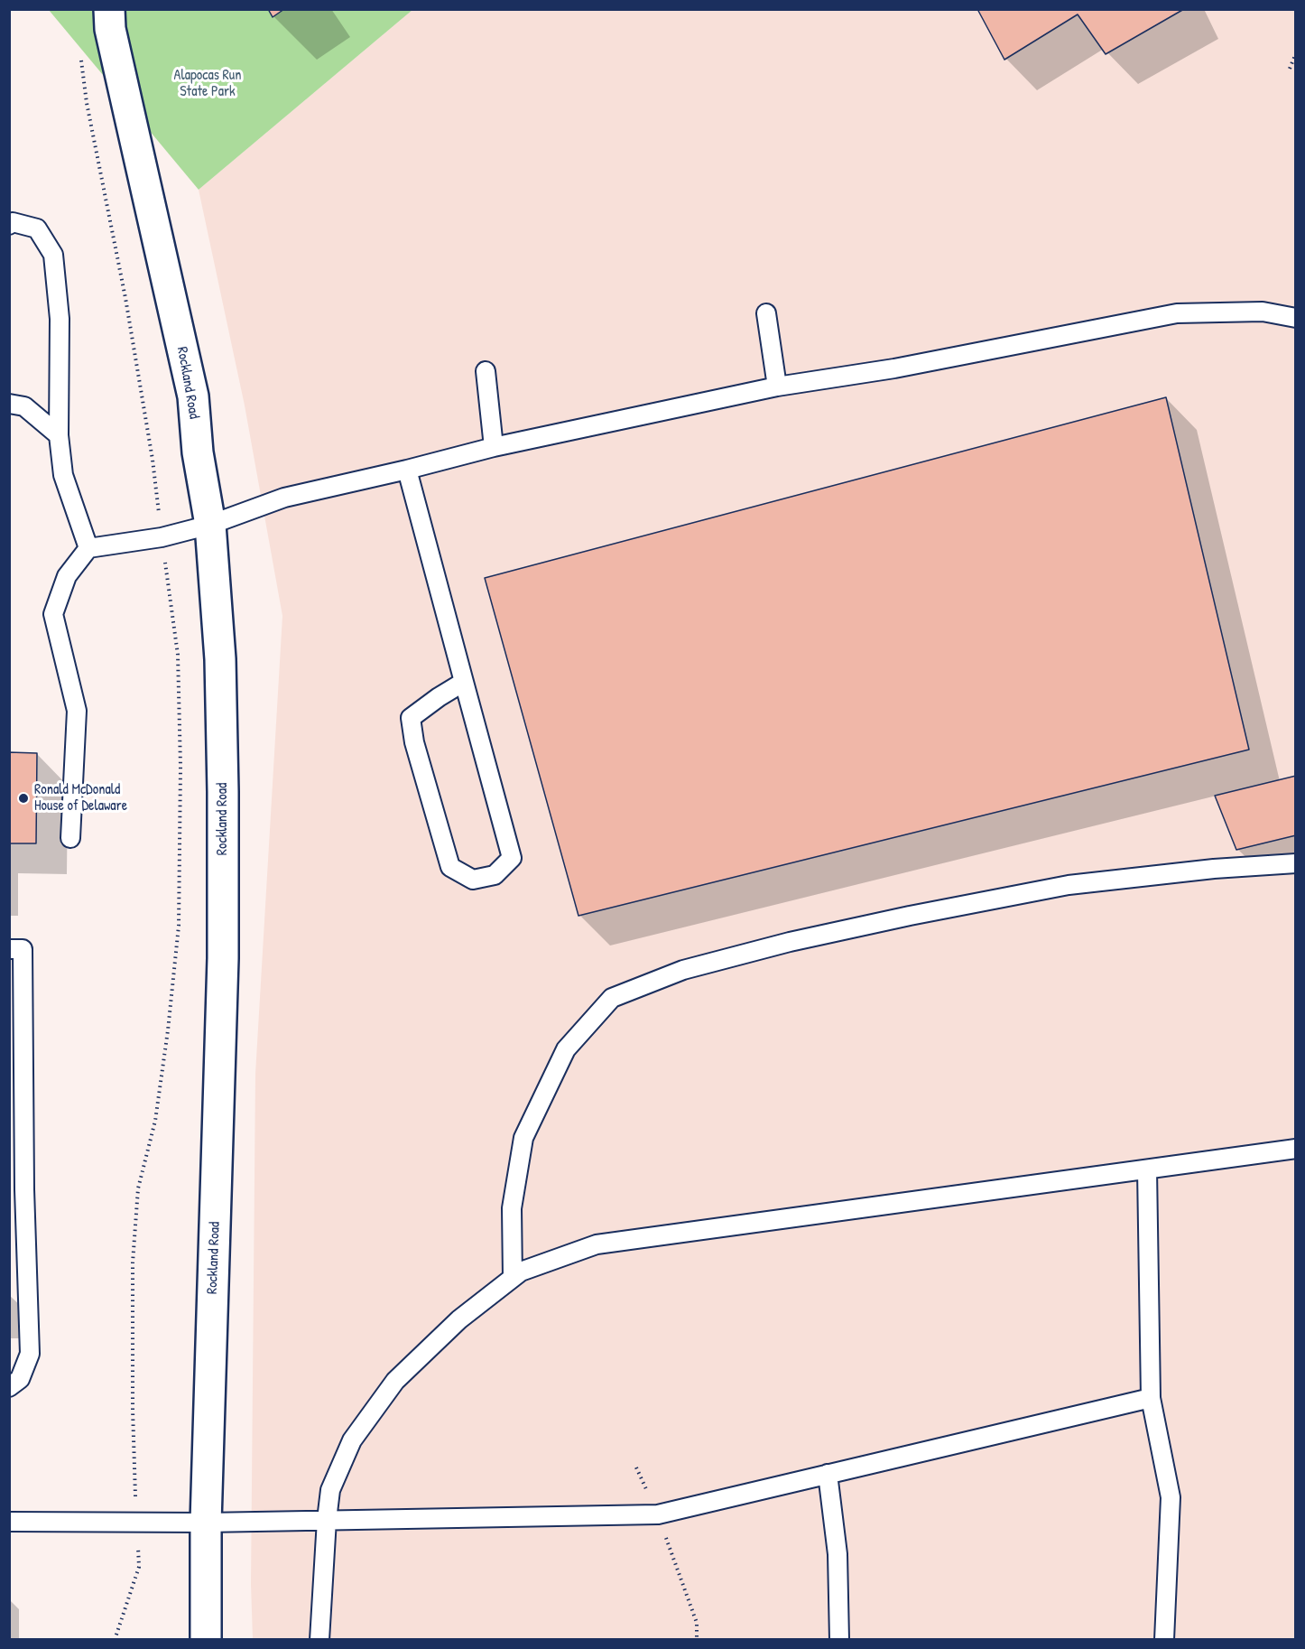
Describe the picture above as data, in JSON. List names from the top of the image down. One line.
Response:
{"streets":{"street":["Rockland Road"]},"parks":["Alapocas Run State Park"],"places":["Ronald McDonald House of Delaware"]}
